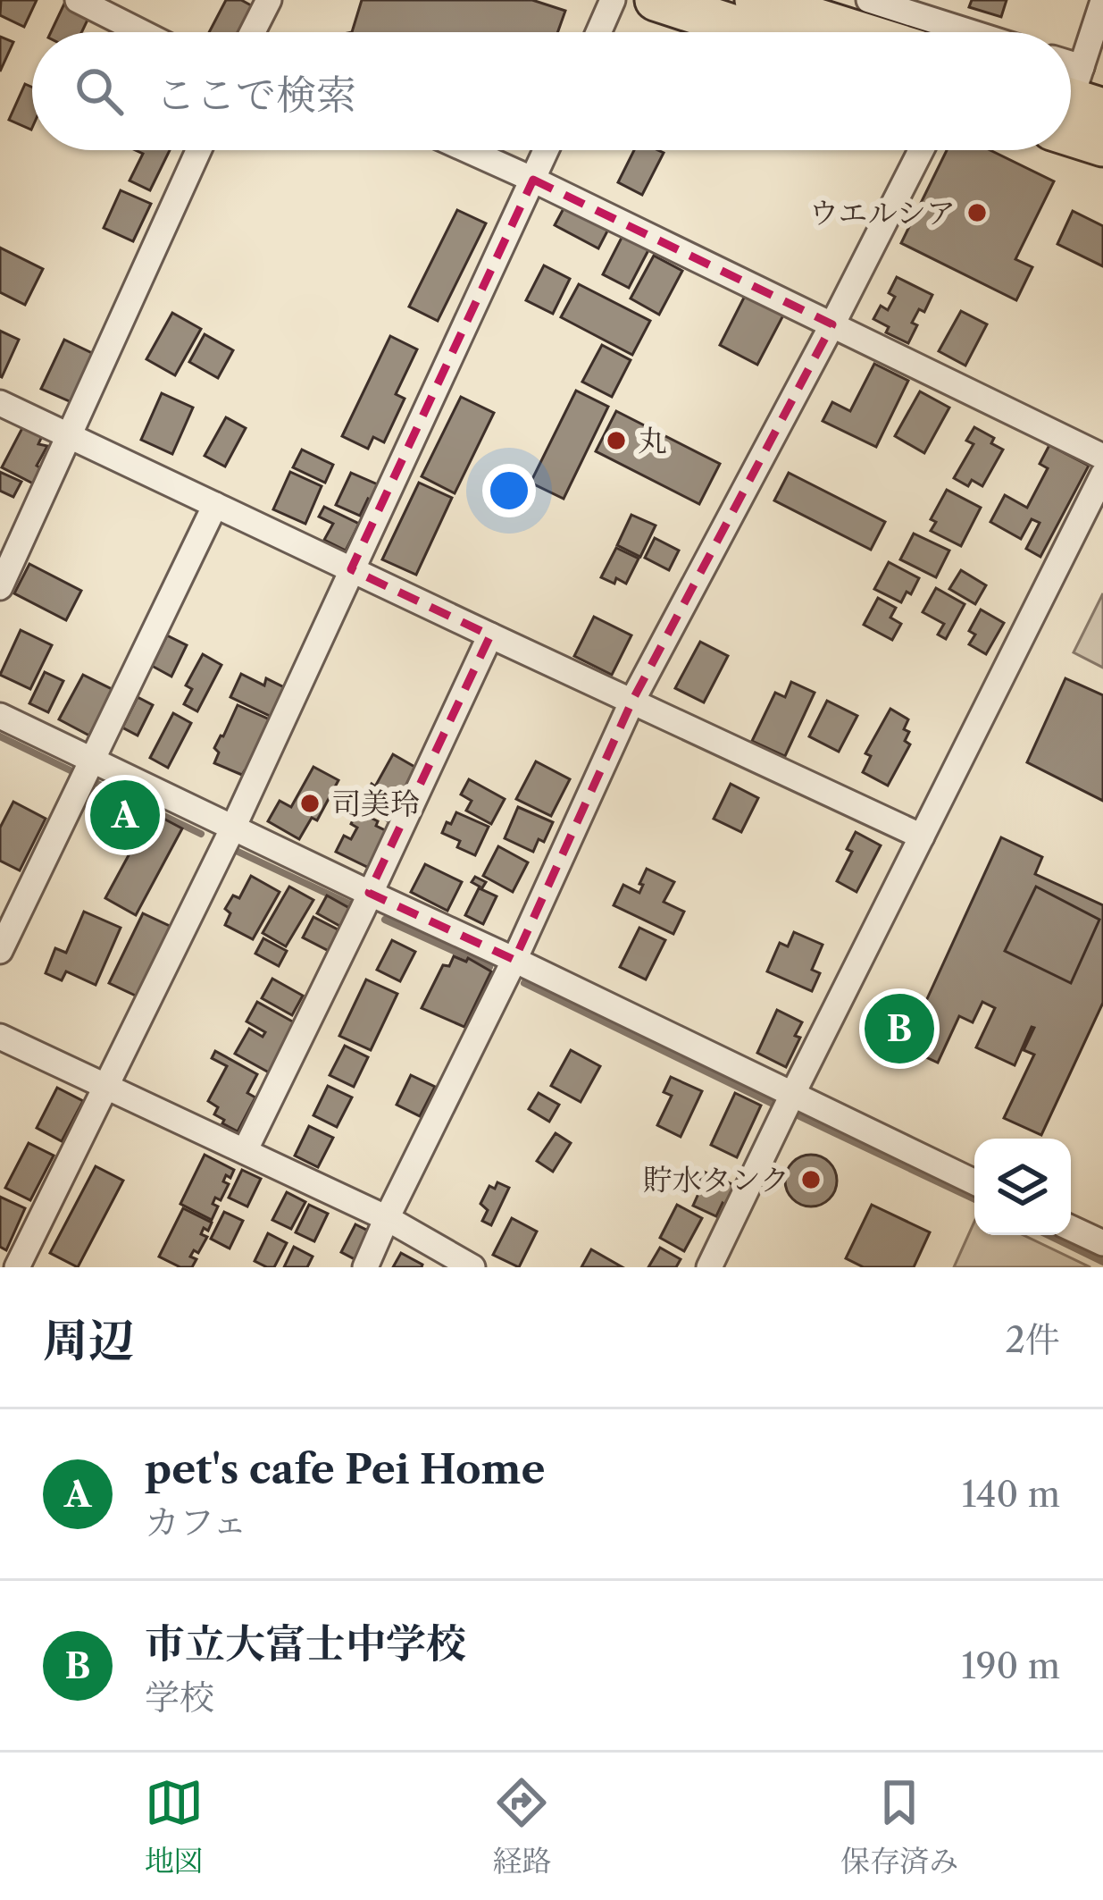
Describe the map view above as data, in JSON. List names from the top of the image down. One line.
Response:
{"places":["ウエルシア","丸","司美玲","貯水タンク"],"page":{"search":"ここで検索","pins":["A","B"],"heading":["周辺","2件"],"list":[{"mark":"A","name":"pet's cafe Pei Home","note":"カフェ","value":"140 m"},{"mark":"B","name":"市立大富士中学校","note":"学校","value":"190 m"}],"nav":["地図","経路","保存済み"]}}
